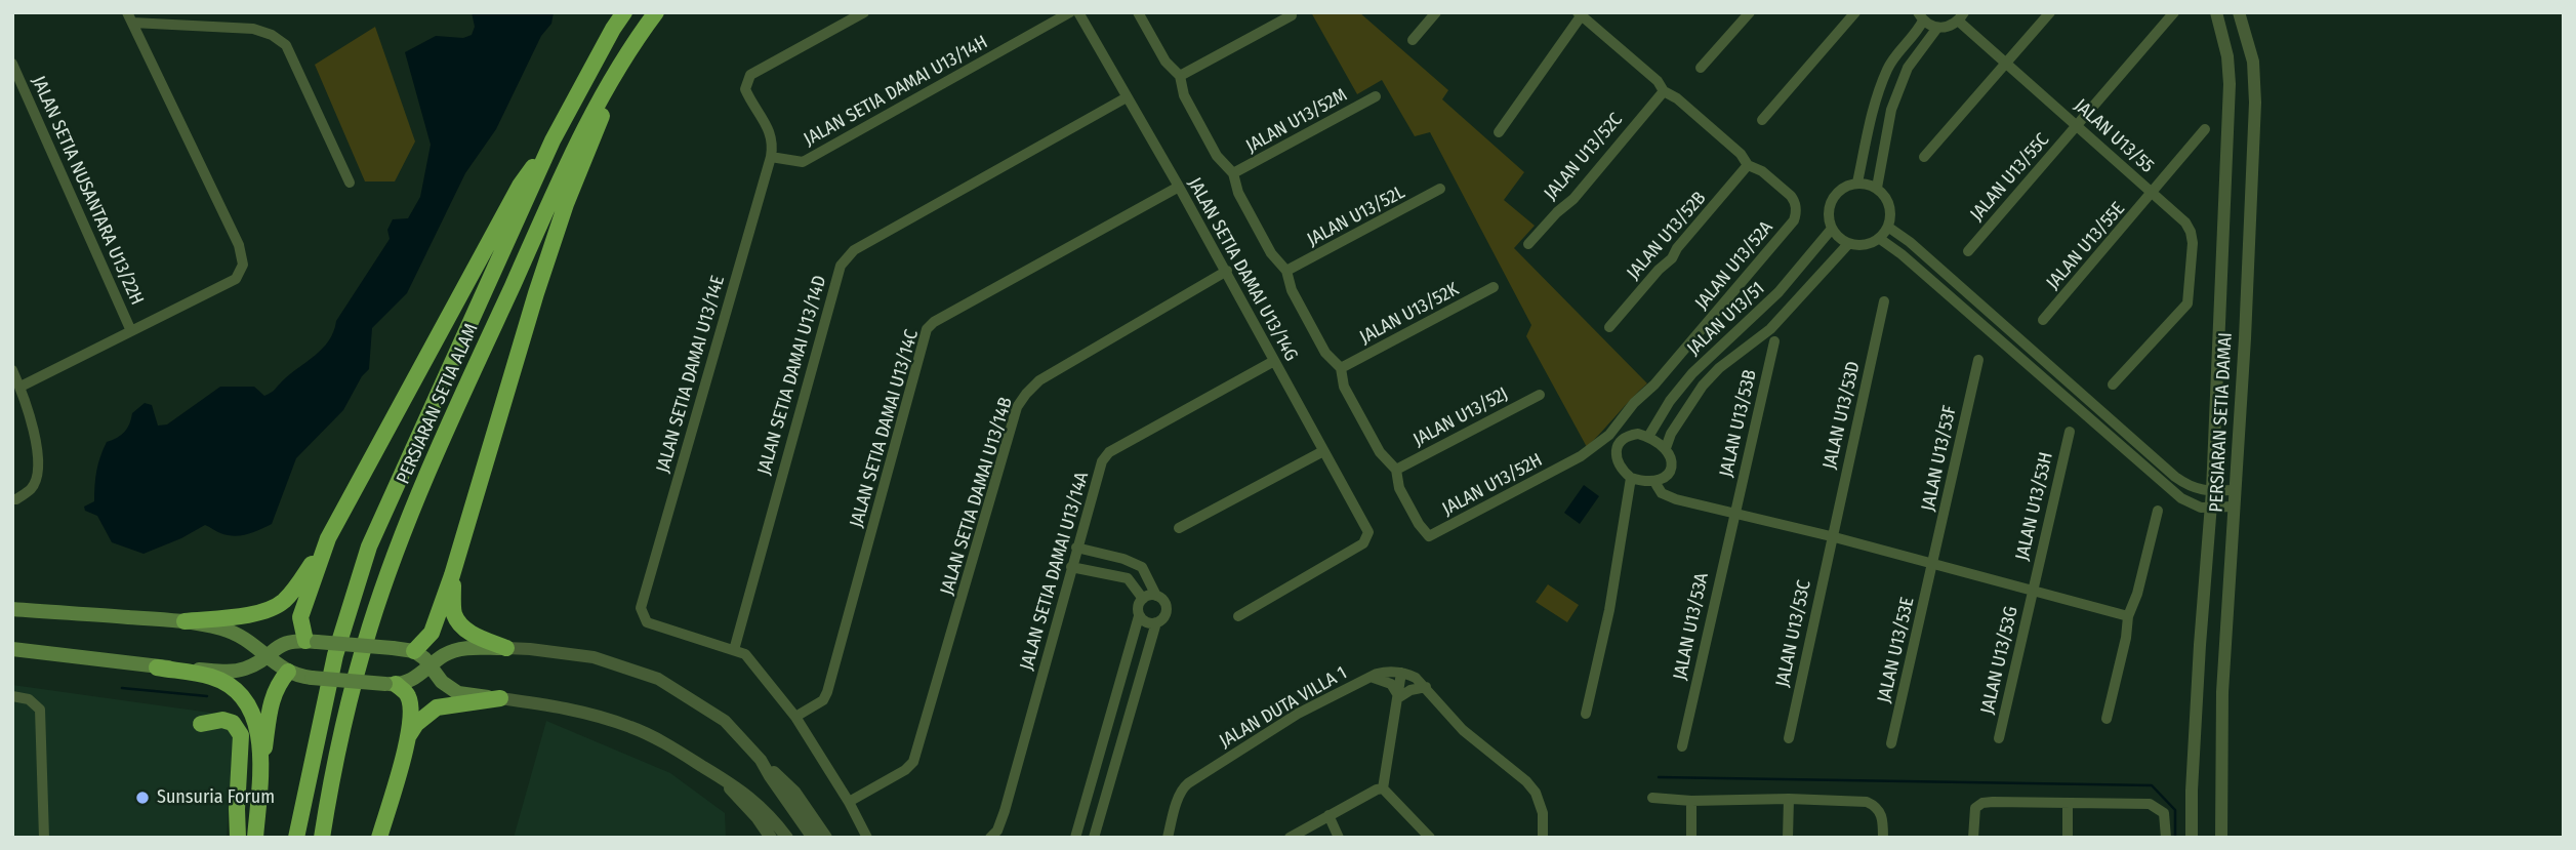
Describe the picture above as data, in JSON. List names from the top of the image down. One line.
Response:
{"streets":{"highway":["PERSIARAN SETIA ALAM"],"street":["JALAN SETIA DAMAI U13/14H","JALAN U13/52M","JALAN U13/55","JALAN U13/52C","JALAN U13/55C","JALAN SETIA NUSANTARA U13/22H","JALAN U13/52L","JALAN U13/52B","JALAN U13/55E","JALAN U13/52A","JALAN SETIA DAMAI U13/14G","JALAN U13/52K","JALAN U13/51","JALAN SETIA DAMAI U13/14E","JALAN SETIA DAMAI U13/14D","JALAN U13/53D","JALAN U13/52J","PERSIARAN SETIA DAMAI","JALAN U13/53B","JALAN SETIA DAMAI U13/14C","JALAN U13/53F","JALAN U13/52H","JALAN SETIA DAMAI U13/14B","JALAN U13/53H","JALAN SETIA DAMAI U13/14A","JALAN U13/53A","JALAN U13/53C","JALAN U13/53E","JALAN U13/53G","JALAN DUTA VILLA 1"]},"crossings":[["JALAN SETIA DAMAI U13/14H","JALAN SETIA DAMAI U13/14E"],["JALAN U13/52M","JALAN U13/52H"],["JALAN U13/55","JALAN U13/55C"],["JALAN U13/55","JALAN U13/55E"],["JALAN U13/52C","JALAN U13/52A"],["JALAN U13/52L","JALAN U13/52H"],["JALAN U13/52B","JALAN U13/52A"],["JALAN U13/52A","JALAN U13/52H"],["JALAN SETIA DAMAI U13/14G","JALAN SETIA DAMAI U13/14D"],["JALAN SETIA DAMAI U13/14G","JALAN SETIA DAMAI U13/14C"],["JALAN SETIA DAMAI U13/14G","JALAN SETIA DAMAI U13/14B"],["JALAN SETIA DAMAI U13/14G","JALAN SETIA DAMAI U13/14A"],["JALAN U13/52K","JALAN U13/52H"],["JALAN SETIA DAMAI U13/14E","JALAN SETIA DAMAI U13/14D"],["JALAN U13/53D","JALAN U13/53C"],["JALAN U13/52J","JALAN U13/52H"],["JALAN U13/53B","JALAN U13/53A"],["JALAN U13/53F","JALAN U13/53E"],["JALAN U13/53H","JALAN U13/53G"]],"places":["Sunsuria Forum"]}
